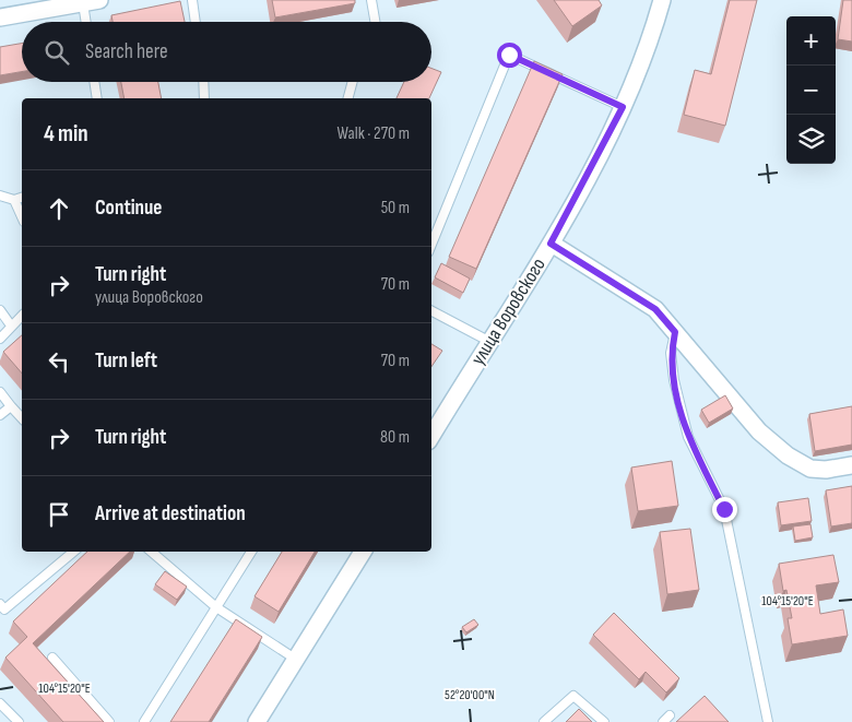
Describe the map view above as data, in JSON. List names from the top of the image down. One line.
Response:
{"streets":{"street":["улица Воровского"]},"page":{"map_buttons":["+","−"],"search":"Search here","heading":["4 min","Walk · 270 m"],"list":[["Continue","50 m"],["Turn right","улица Воровского","70 m"],["Turn left","70 m"],["Turn right","80 m"],"Arrive at destination"]},"coordinates":["104°15'20\"E","52°20'00\"N"]}
